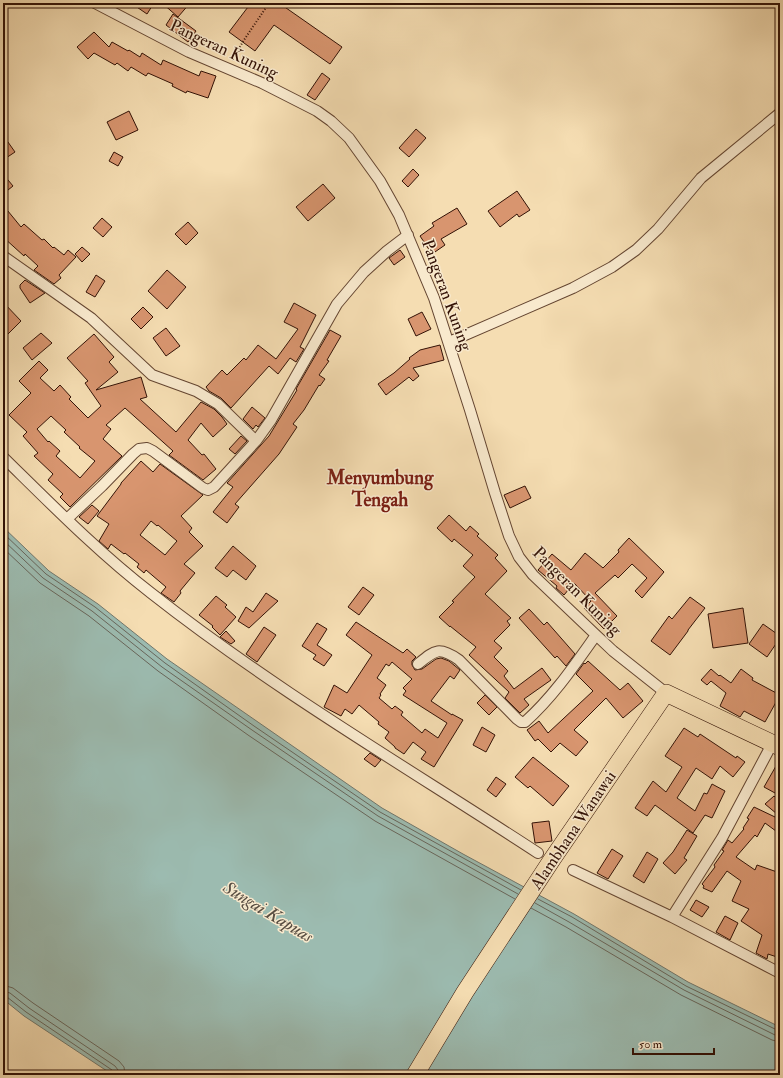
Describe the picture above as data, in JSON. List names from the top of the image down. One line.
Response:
{"streets":{"main road":["Alambhana Wanawai"],"street":["Pangeran Kuning"]},"crossings":[["Pangeran Kuning","Alambhana Wanawai"]],"districts":["Menyumbung Tengah"],"water":["Sungai Kapuas"],"scale_bar":"50 m"}
